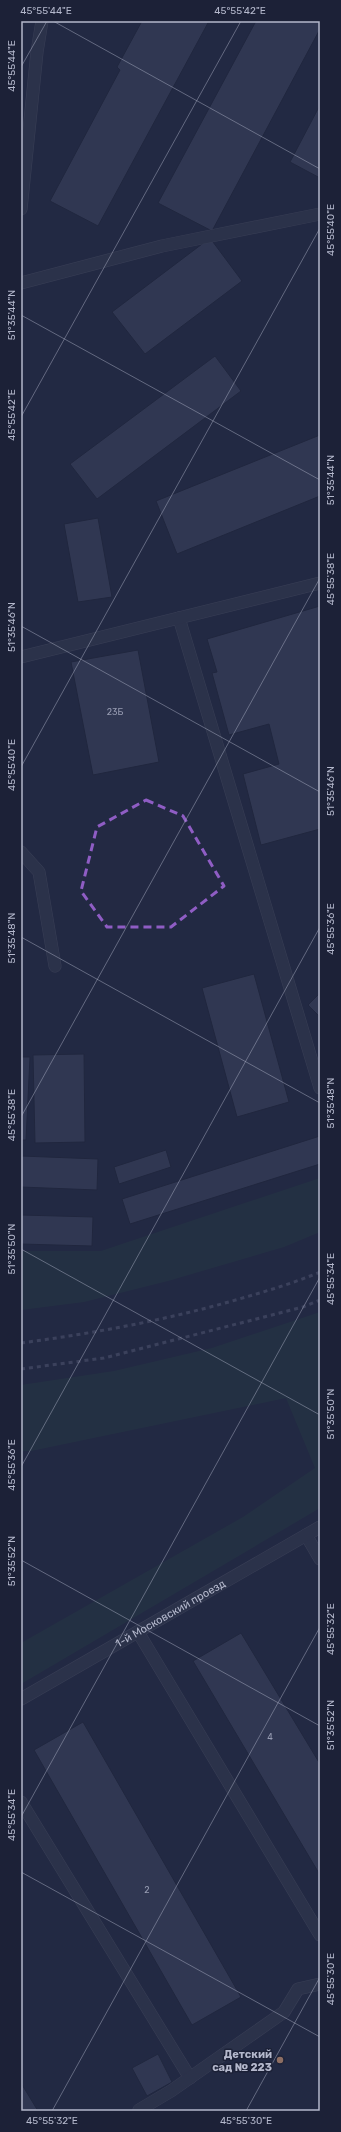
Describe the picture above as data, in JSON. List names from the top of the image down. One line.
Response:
{"streets":{"street":["1-й Московский проезд"]},"places":["Детский сад № 223"],"house_numbers":["23Б","4","2"],"coordinates":["45°55'44\"E","45°55'42\"E","45°55'40\"E","51°35'44\"N","45°55'38\"E","51°35'46\"N","45°55'36\"E","51°35'48\"N","51°35'50\"N","45°55'34\"E","51°35'52\"N","45°55'32\"E","45°55'30\"E"]}
